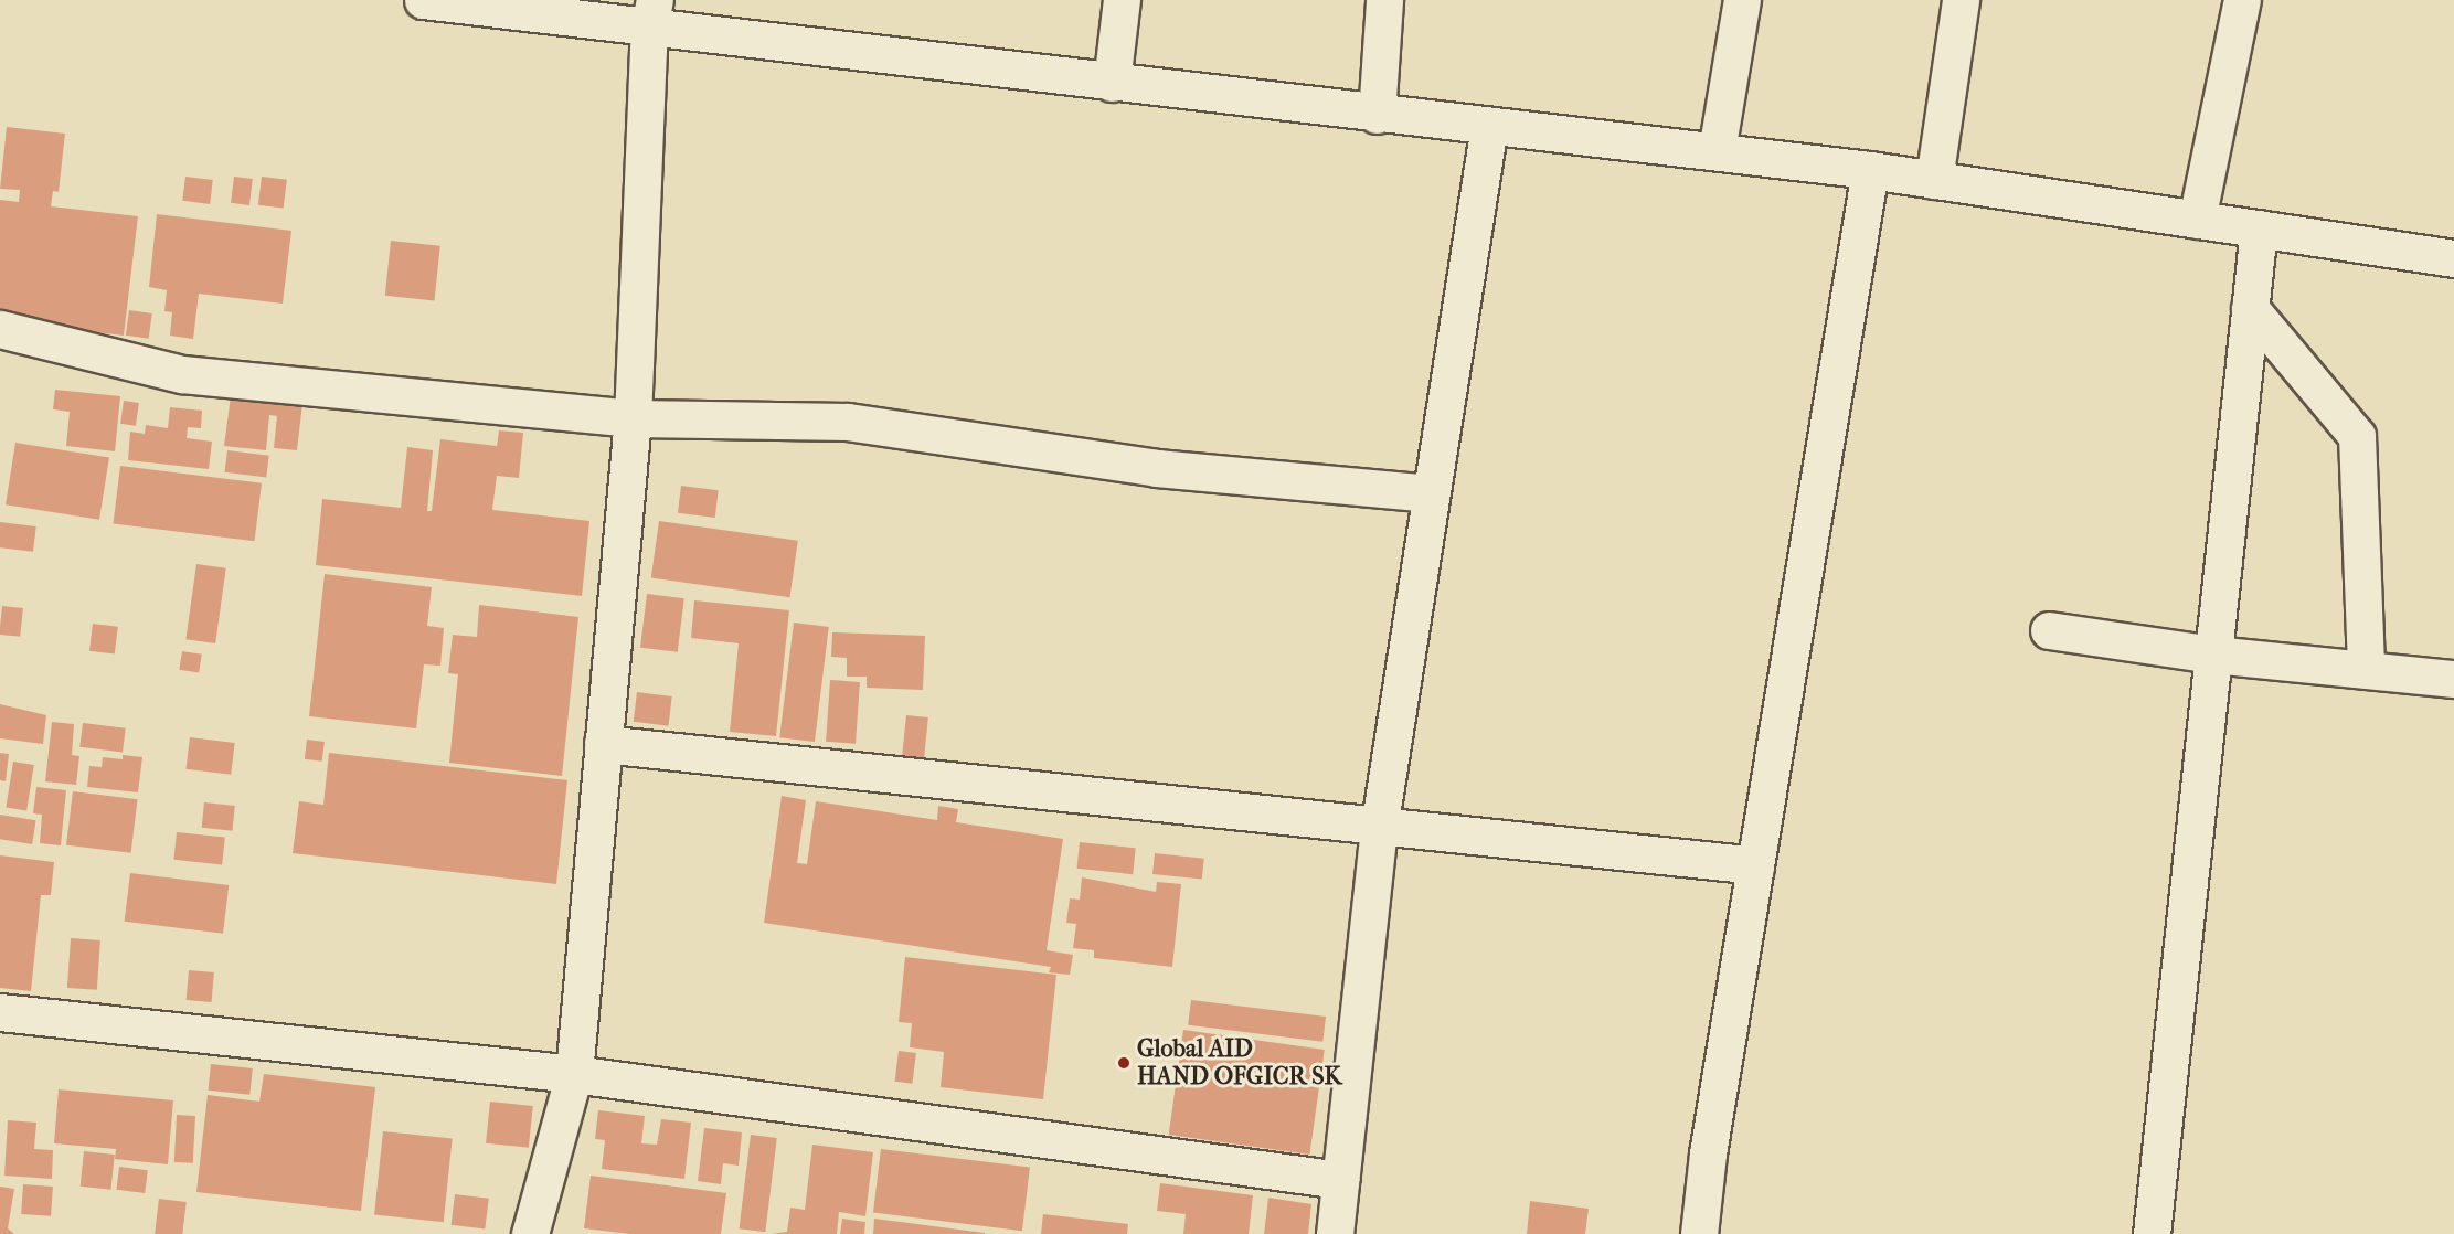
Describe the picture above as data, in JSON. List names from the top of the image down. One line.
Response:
{"places":["Global AID HAND OFGICR SK"]}
